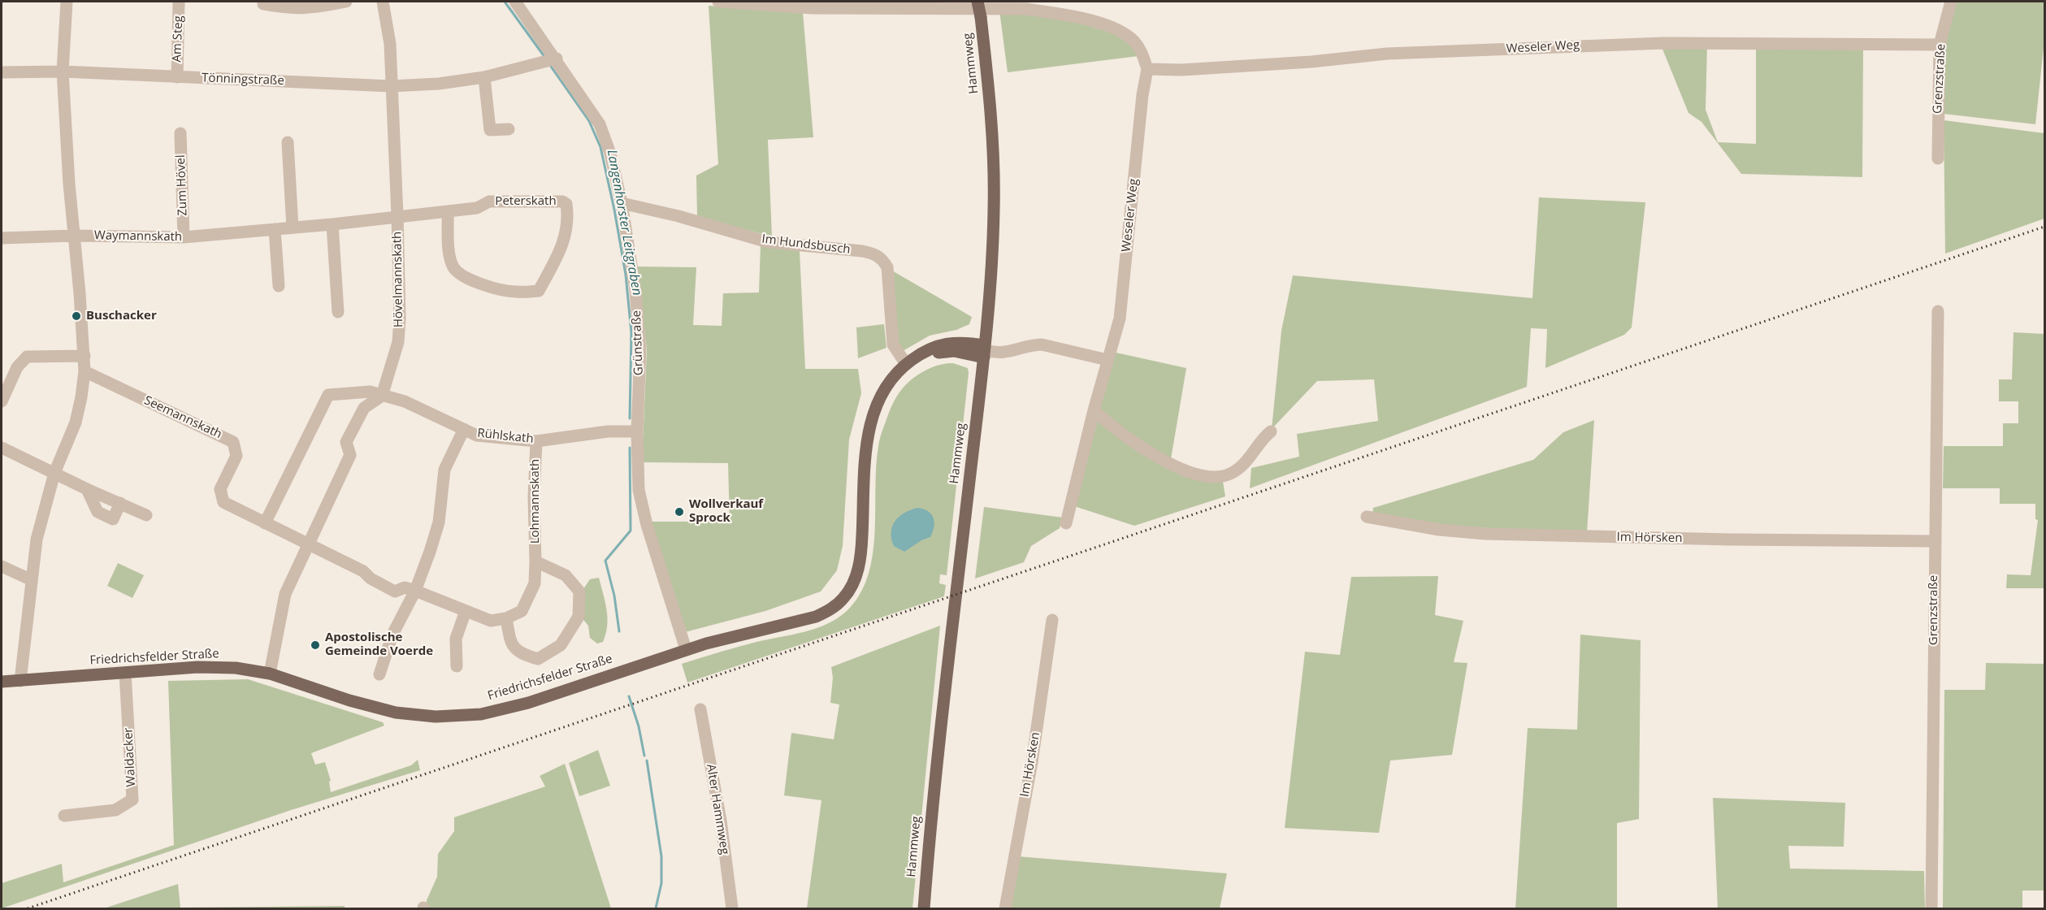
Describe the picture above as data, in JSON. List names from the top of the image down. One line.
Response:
{"streets":{"main road":["Hammweg","Friedrichsfelder Straße"],"street":["Am Steg","Weseler Weg","Grenzstraße","Tönningstraße","Zum Hövel","Peterskath","Waymannskath","Im Hundsbusch","Hövelmannskath","Grünstraße","Seemannskath","Rühlskath","Lohmannskath","Im Hörsken","Waldacker","Alter Hammweg"]},"crossings":[["Am Steg","Tönningstraße"],["Weseler Weg","Grenzstraße"],["Grenzstraße","Im Hörsken"],["Tönningstraße","Hövelmannskath"],["Tönningstraße","Grünstraße"],["Zum Hövel","Waymannskath"],["Peterskath","Waymannskath"],["Peterskath","Hövelmannskath"],["Waymannskath","Hövelmannskath"],["Im Hundsbusch","Grünstraße"],["Im Hundsbusch","Friedrichsfelder Straße"],["Hövelmannskath","Rühlskath"],["Grünstraße","Rühlskath"],["Grünstraße","Friedrichsfelder Straße"],["Rühlskath","Lohmannskath"],["Friedrichsfelder Straße","Waldacker"]],"water":["Langenhorster Leitgraben"],"places":["Buschacker","Wollverkauf Sprock","Apostolische Gemeinde Voerde"]}
